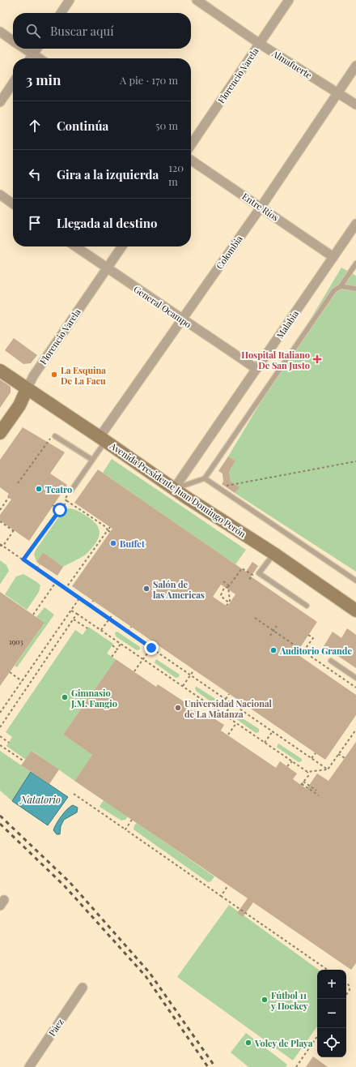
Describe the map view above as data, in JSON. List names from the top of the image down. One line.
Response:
{"streets":{"main road":["Florencio Varela","Avenida Presidente Juan Domingo Perón"],"street":["Almafuerte","Entre Ríos","Colombia","General Ocampo","Malabia","Páez"]},"crossings":[["Almafuerte","Florencio Varela"],["Almafuerte","Colombia"],["Florencio Varela","General Ocampo"],["Florencio Varela","Avenida Presidente Juan Domingo Perón"],["Entre Ríos","Colombia"],["Entre Ríos","Malabia"],["Colombia","General Ocampo"],["Colombia","Avenida Presidente Juan Domingo Perón"],["General Ocampo","Malabia"],["Malabia","Avenida Presidente Juan Domingo Perón"]],"water":["Natatorio"],"places":{"health":["Hospital Italiano De San Justo"],"other":["La Esquina De La Facu","Teatro","Buffet","Salón de las Americas","Auditorio Grande","Gimnasio J.M. Fangio","Universidad Nacional de La Matanza","Fútbol 11 y Hockey","Voley de Playa"]},"house_numbers":["1903"],"page":{"search":"Buscar aquí","heading":["3 min","A pie · 170 m"],"list":[["Continúa","50 m"],["Gira a la izquierda","120 m"],"Llegada al destino"],"map_buttons":["+","−"]}}
